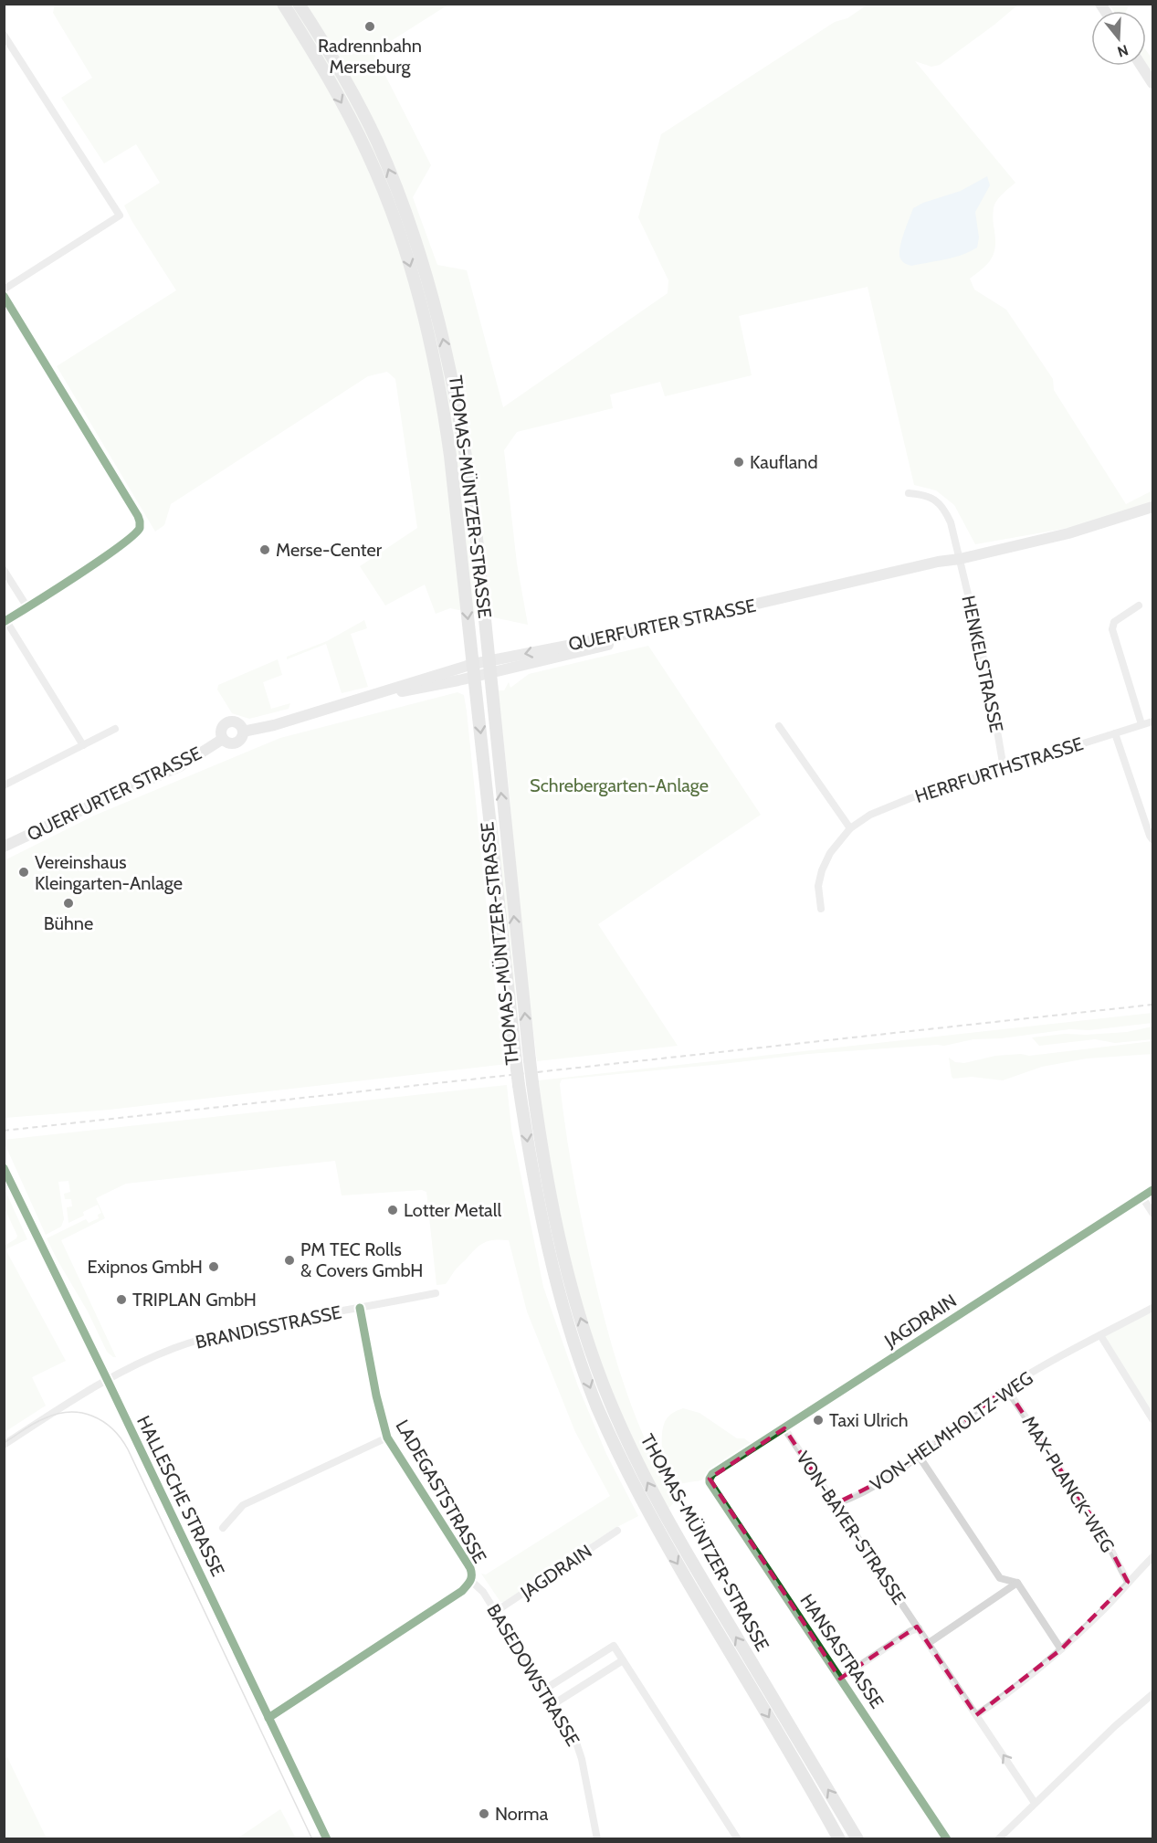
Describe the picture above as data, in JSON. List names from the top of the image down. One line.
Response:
{"streets":{"main road":["THOMAS-MÜNTZER-STRASSE","QUERFURTER STRASSE","HALLESCHE STRASSE"],"street":["HENKELSTRASSE","HERRFURTHSTRASSE","JAGDRAIN","BRANDISSTRASSE","VON-HELMHOLTZ-WEG","MAX-PLANCK-WEG","LADEGASTSTRASSE","VON-BAYER-STRASSE","HANSASTRASSE","BASEDOWSTRASSE"]},"crossings":[["THOMAS-MÜNTZER-STRASSE","QUERFURTER STRASSE"],["QUERFURTER STRASSE","HENKELSTRASSE"],["HENKELSTRASSE","HERRFURTHSTRASSE"],["JAGDRAIN","VON-BAYER-STRASSE"],["JAGDRAIN","HANSASTRASSE"],["JAGDRAIN","BASEDOWSTRASSE"],["BRANDISSTRASSE","LADEGASTSTRASSE"],["BRANDISSTRASSE","HALLESCHE STRASSE"],["VON-HELMHOLTZ-WEG","MAX-PLANCK-WEG"],["VON-HELMHOLTZ-WEG","VON-BAYER-STRASSE"],["LADEGASTSTRASSE","HALLESCHE STRASSE"],["LADEGASTSTRASSE","BASEDOWSTRASSE"]],"parks":["Schrebergarten-Anlage"],"places":["Radrennbahn Merseburg","Kaufland","Merse-Center","Vereinshaus Kleingarten-Anlage","Bühne","Lotter Metall","PM TEC Rolls & Covers GmbH","Exipnos GmbH","TRIPLAN GmbH","Taxi Ulrich","Norma"],"north":"bottom"}
